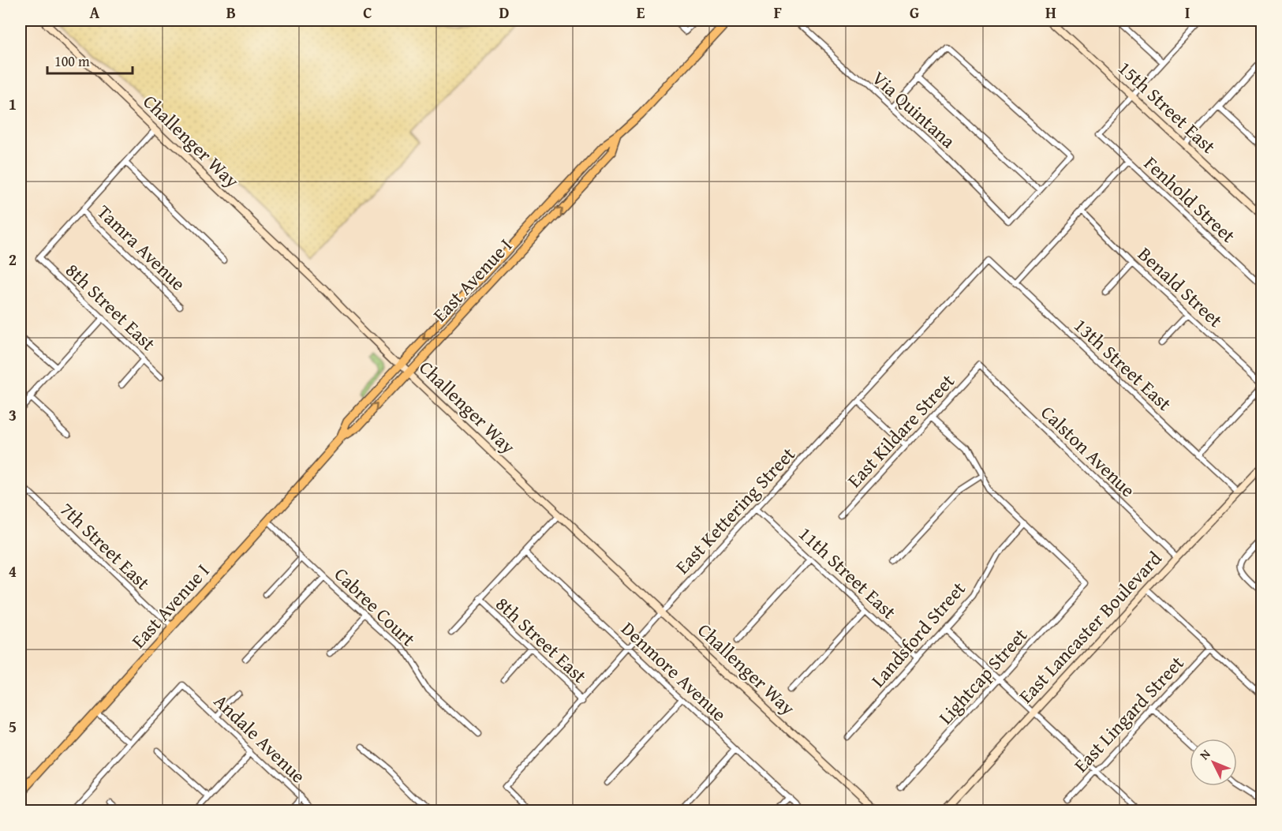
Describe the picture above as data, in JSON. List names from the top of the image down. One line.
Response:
{"streets":{"main road":["15th Street East","Challenger Way","East Avenue I","East Lancaster Boulevard"],"street":["Via Quintana","Fenhold Street","Tamra Avenue","Benald Street","8th Street East","13th Street East","East Kildare Street","Calston Avenue","East Kettering Street","7th Street East","11th Street East","Cabree Court","Landsford Street","Denmore Avenue","Lightcap Street","East Lingard Street","Andale Avenue"]},"crossings":[["15th Street East","Fenhold Street"],["Challenger Way","East Avenue I"],["Challenger Way","East Kettering Street"],["Tamra Avenue","8th Street East"],["East Avenue I","7th Street East"],["East Avenue I","Cabree Court"],["8th Street East","East Kettering Street"],["13th Street East","East Kettering Street"],["13th Street East","East Lancaster Boulevard"],["East Kildare Street","Calston Avenue"],["Calston Avenue","East Lancaster Boulevard"],["East Kettering Street","11th Street East"],["East Kettering Street","Denmore Avenue"],["11th Street East","Landsford Street"],["Landsford Street","Lightcap Street"]],"scale_bar":"100 m","north":"top left","grid":{"columns":["A","B","C","D","E","F","G","H","I"],"rows":["1","2","3","4","5"]}}
